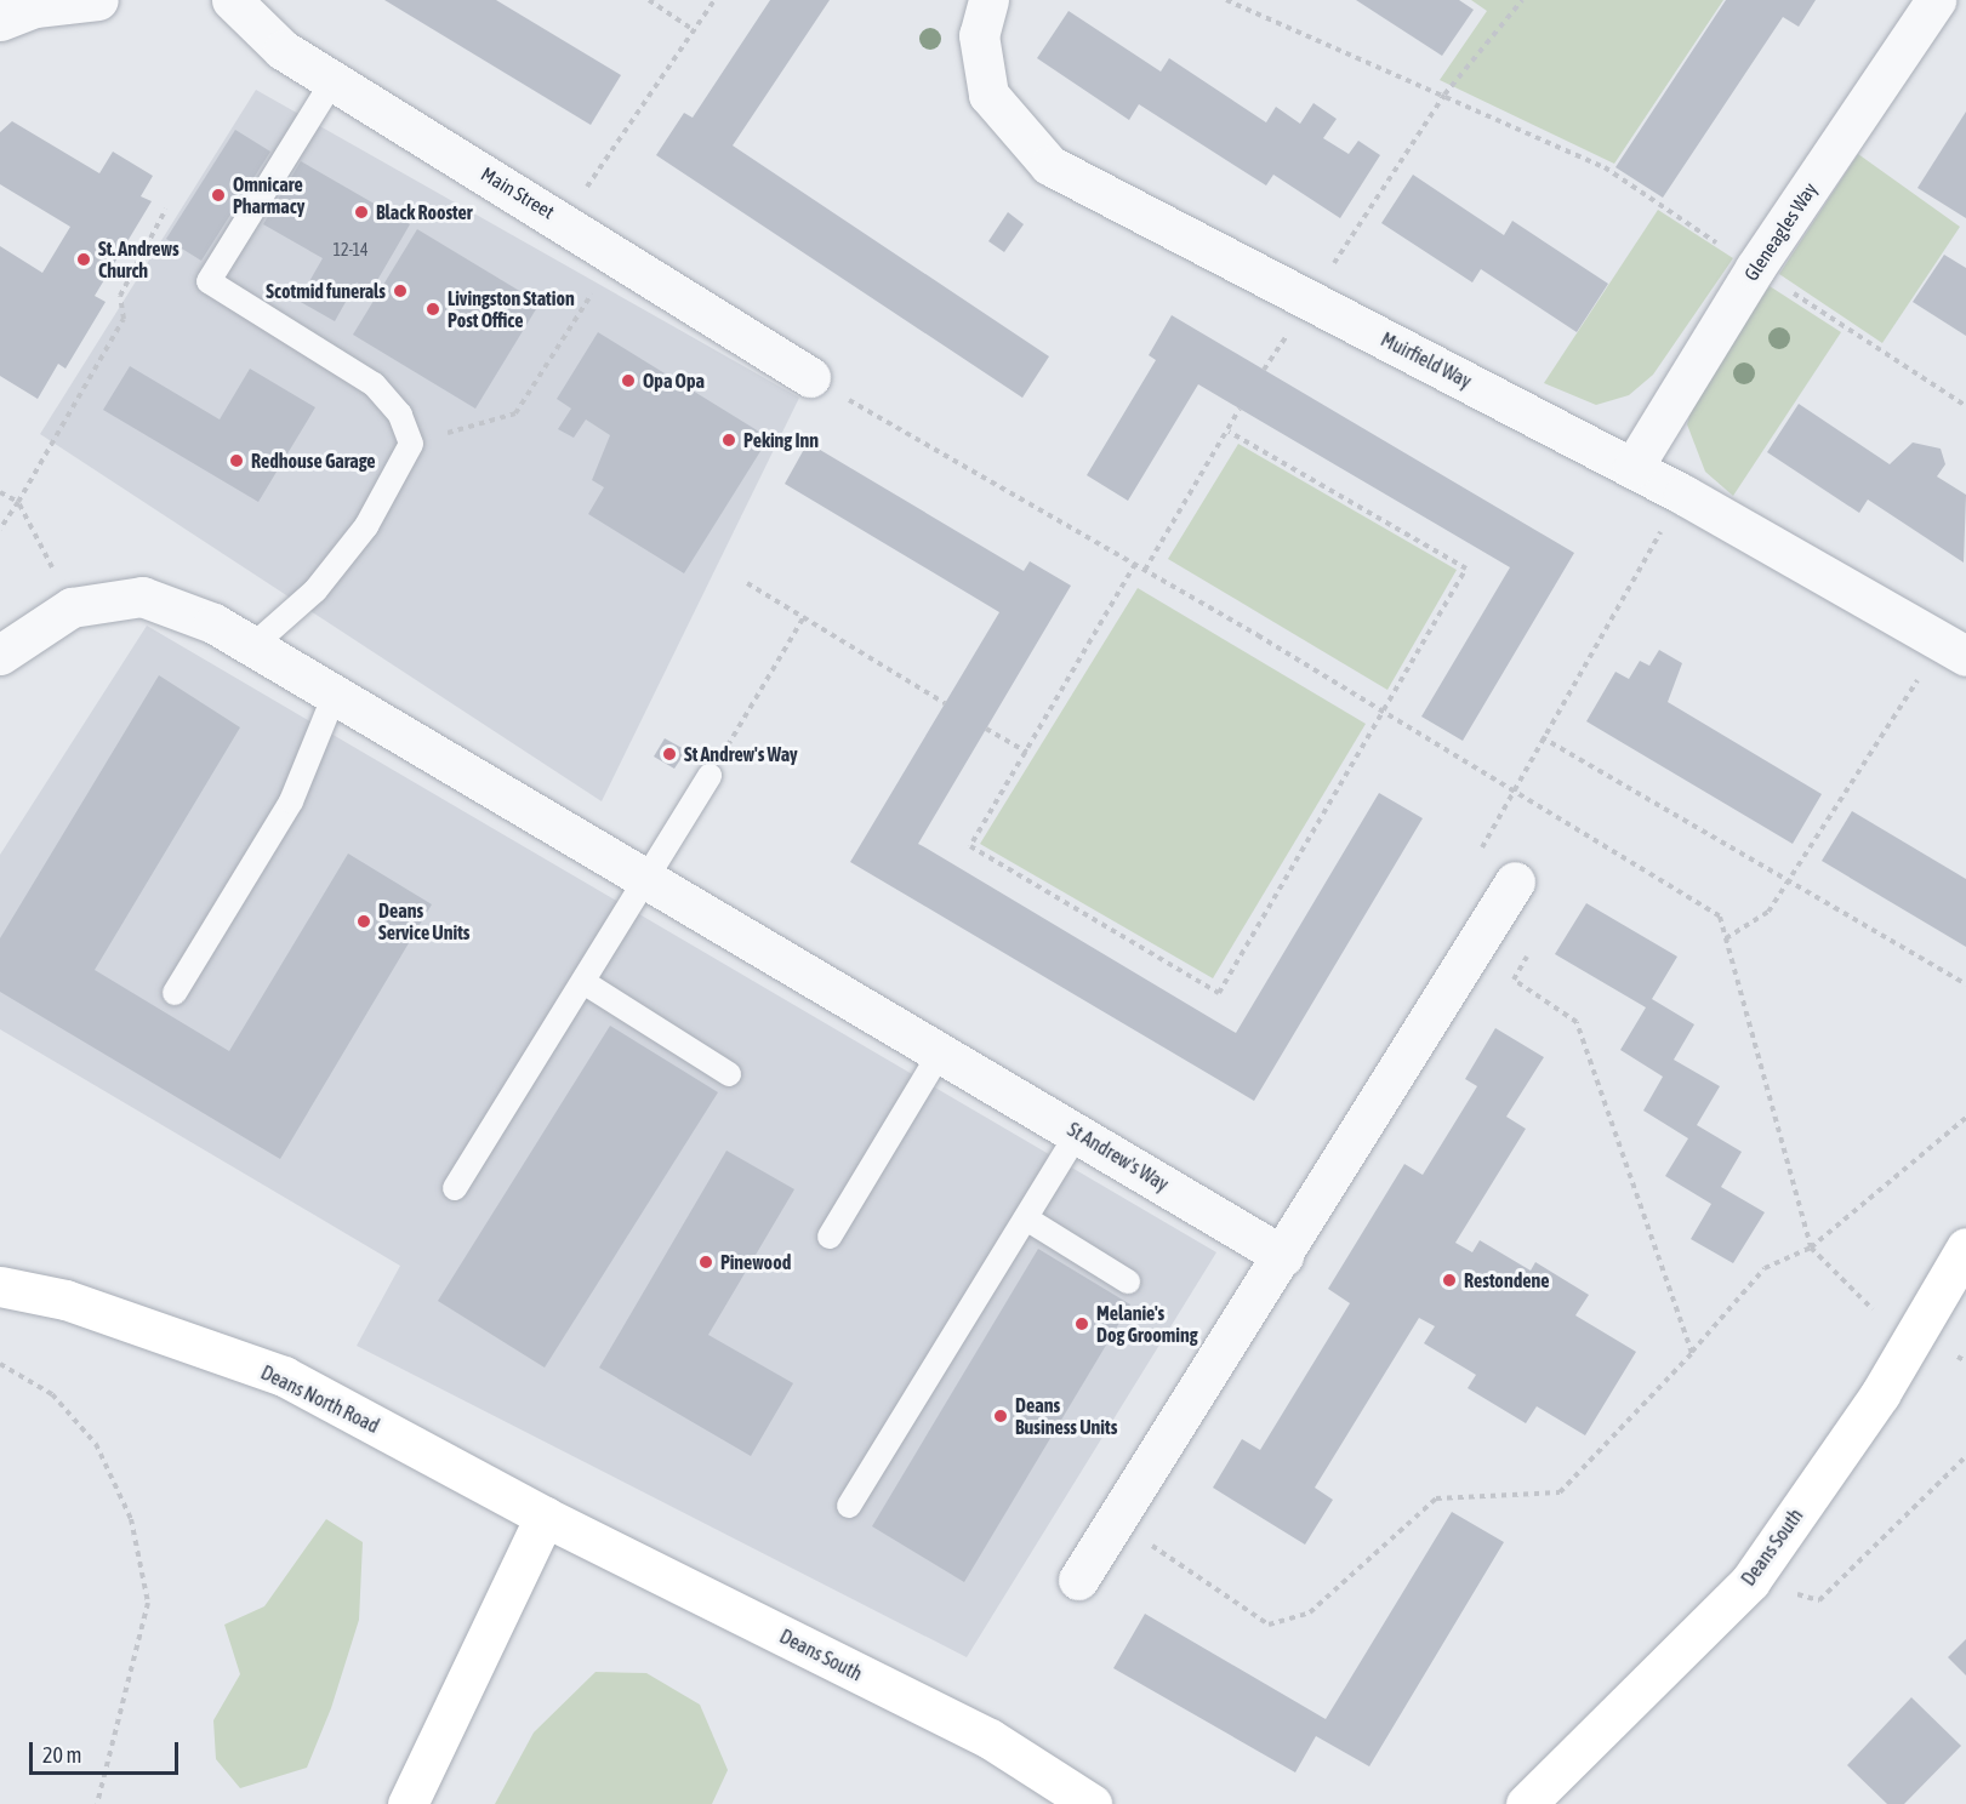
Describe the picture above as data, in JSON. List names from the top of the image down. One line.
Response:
{"streets":{"street":["Main Street","Gleneagles Way","Muirfield Way","St Andrew's Way","Deans North Road","Deans South"]},"crossings":[["Gleneagles Way","Muirfield Way"],["Deans North Road","Deans South"]],"places":["Omnicare Pharmacy","Black Rooster","St. Andrews Church","Scotmid funerals","Livingston Station Post Office","Opa Opa","Peking Inn","Redhouse Garage","St Andrew's Way","Deans Service Units","Pinewood","Restondene","Melanie's Dog Grooming","Deans Business Units"],"house_numbers":["12-14"],"scale_bar":"20 m"}
